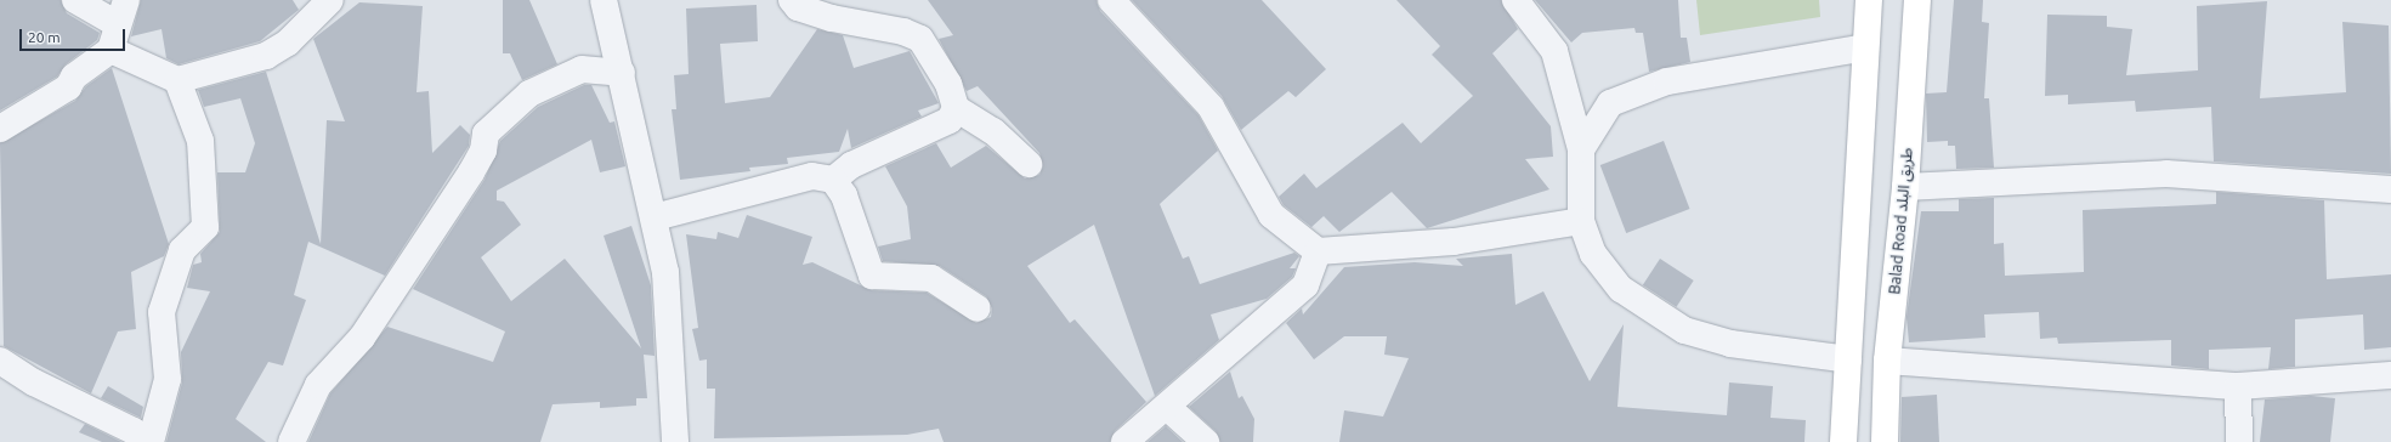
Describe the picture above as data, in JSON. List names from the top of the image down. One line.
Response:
{"streets":{"highway":["Balad Road طريق البلد"]},"scale_bar":"20 m"}
